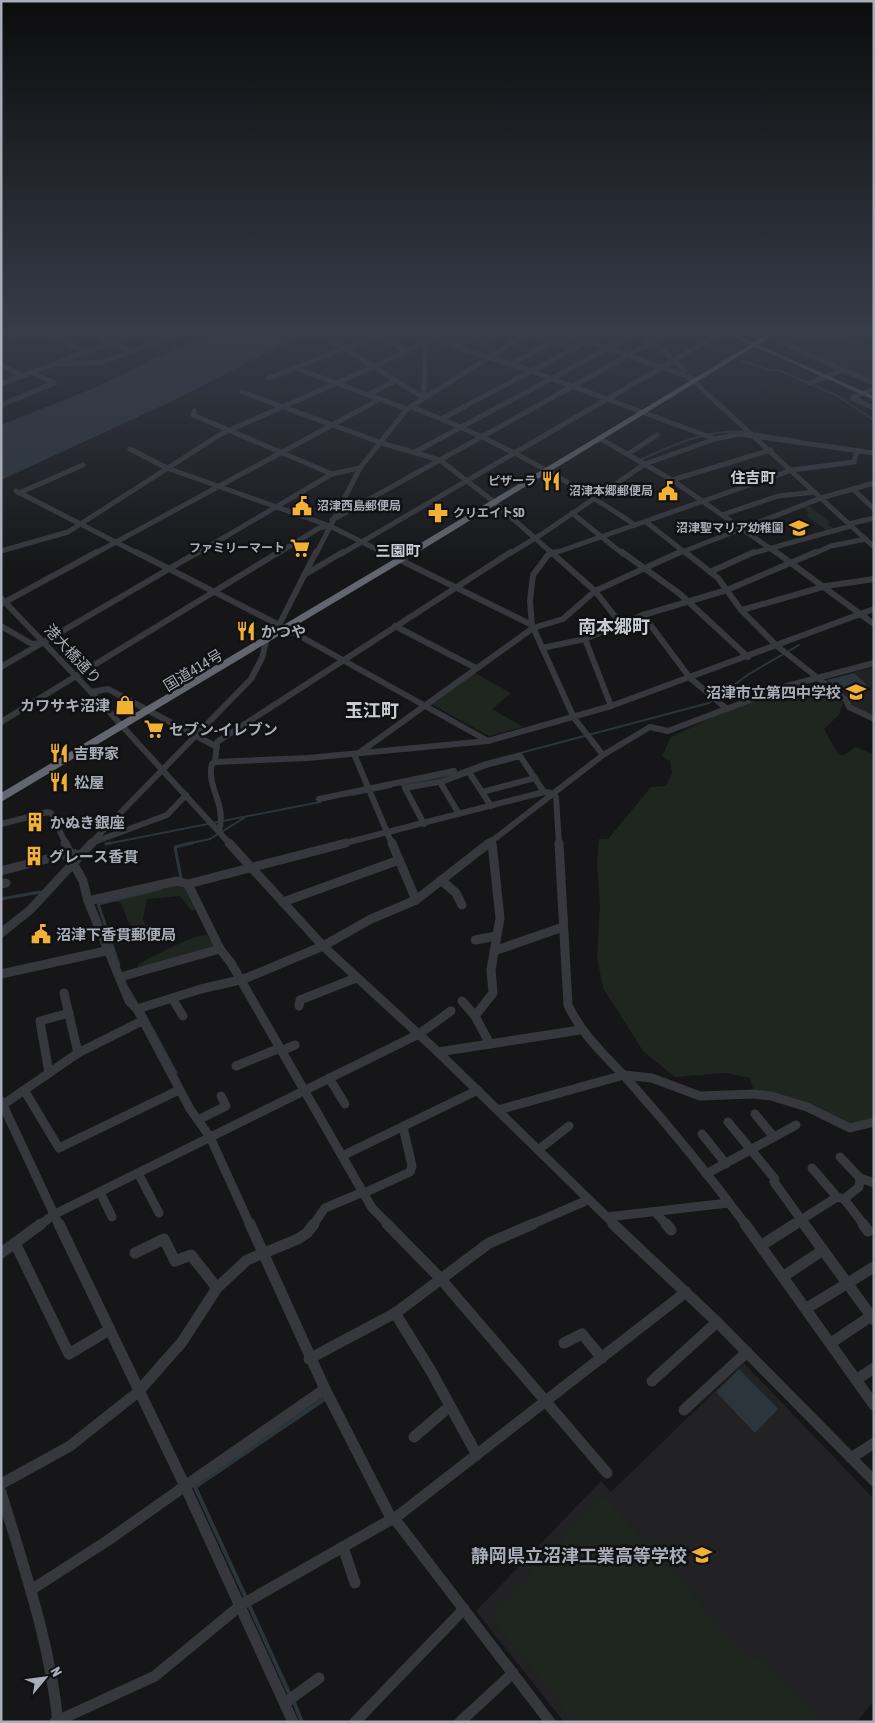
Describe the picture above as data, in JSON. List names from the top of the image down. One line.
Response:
{"streets":{"highway":["国道414号"],"street":["港大橋通り"]},"crossings":[["港大橋通り","国道414号"]],"districts":["住吉町","三園町","南本郷町","玉江町"],"places":{"restaurant":["ピザーラ","かつや","吉野家","松屋"],"public building":["沼津本郷郵便局","沼津西島郵便局","沼津下香貫郵便局"],"pharmacy":["クリエイトSD"],"school or university":["沼津聖マリア幼稚園","沼津市立第四中学校","静岡県立沼津工業高等学校"],"supermarket":["ファミリーマート","セブン-イレブン"],"shop":["カワサキ沼津"],"building":["かぬき銀座","グレース香貫"]},"north":"top right"}
